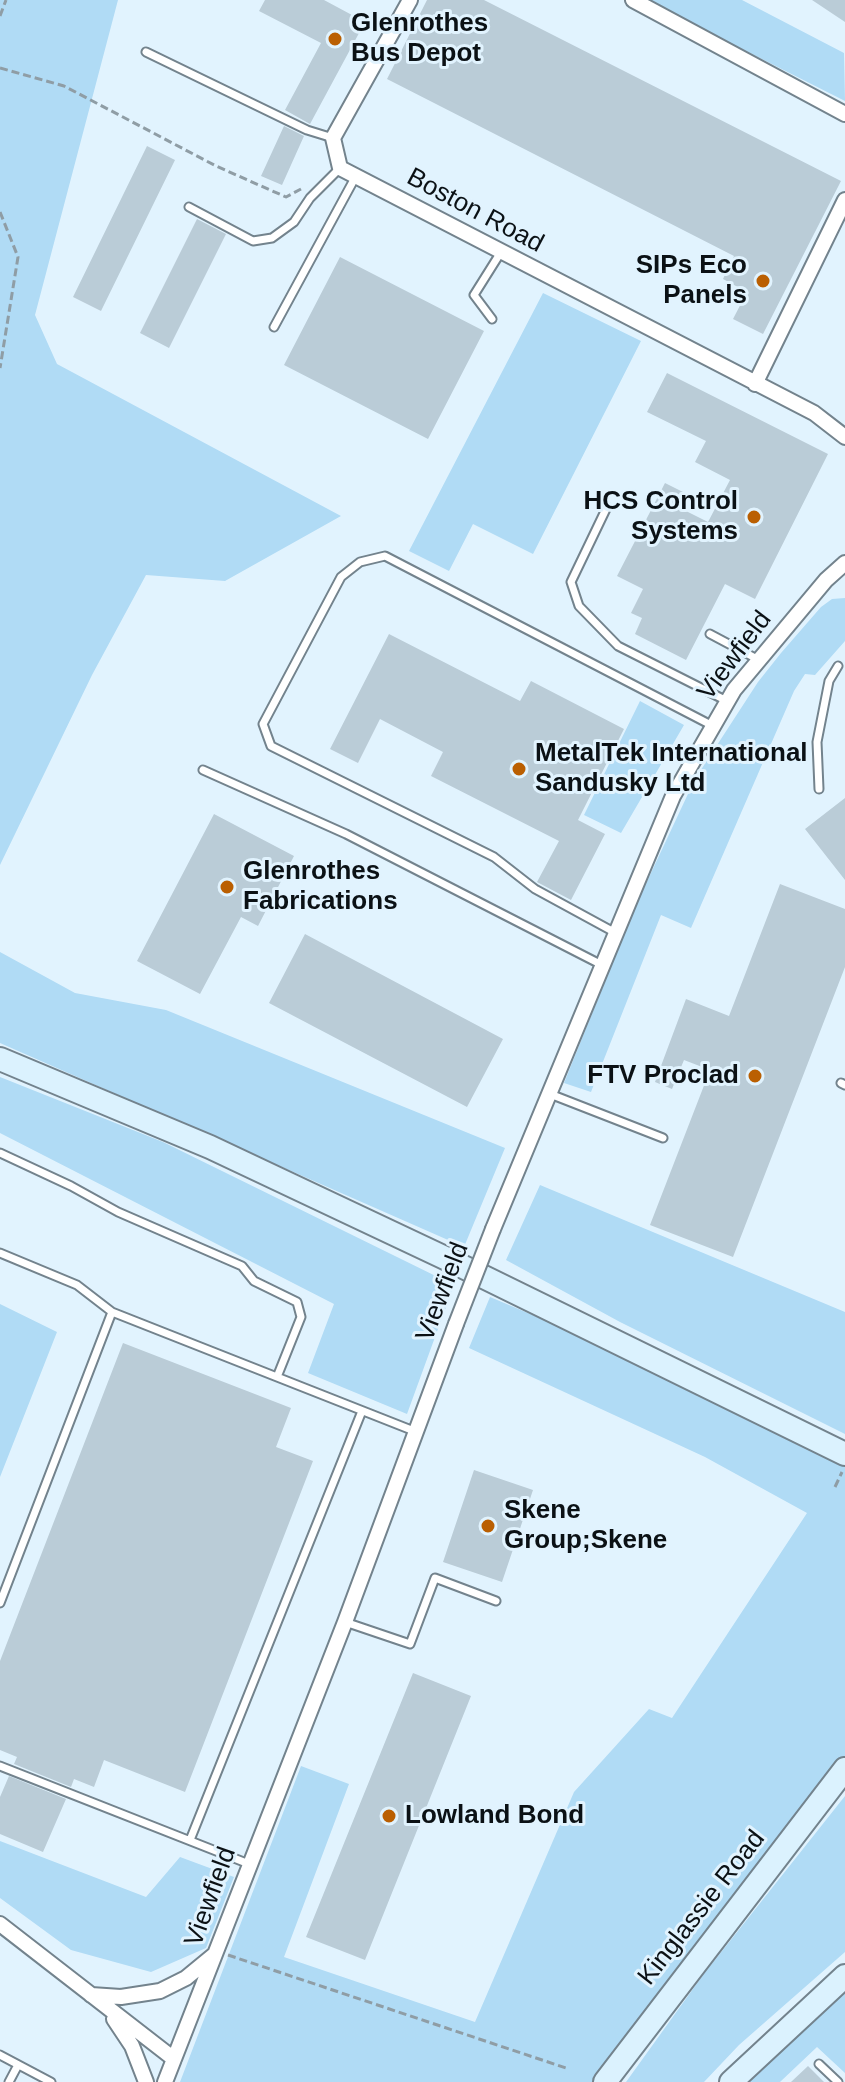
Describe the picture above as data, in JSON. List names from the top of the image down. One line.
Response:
{"streets":{"main road":["Kinglassie Road"],"street":["Boston Road","Viewfield"]},"places":["Glenrothes Bus Depot","SIPs Eco Panels","HCS Control Systems","MetalTek International Sandusky Ltd","Glenrothes Fabrications","FTV Proclad","Skene Group;Skene","Lowland Bond"]}
